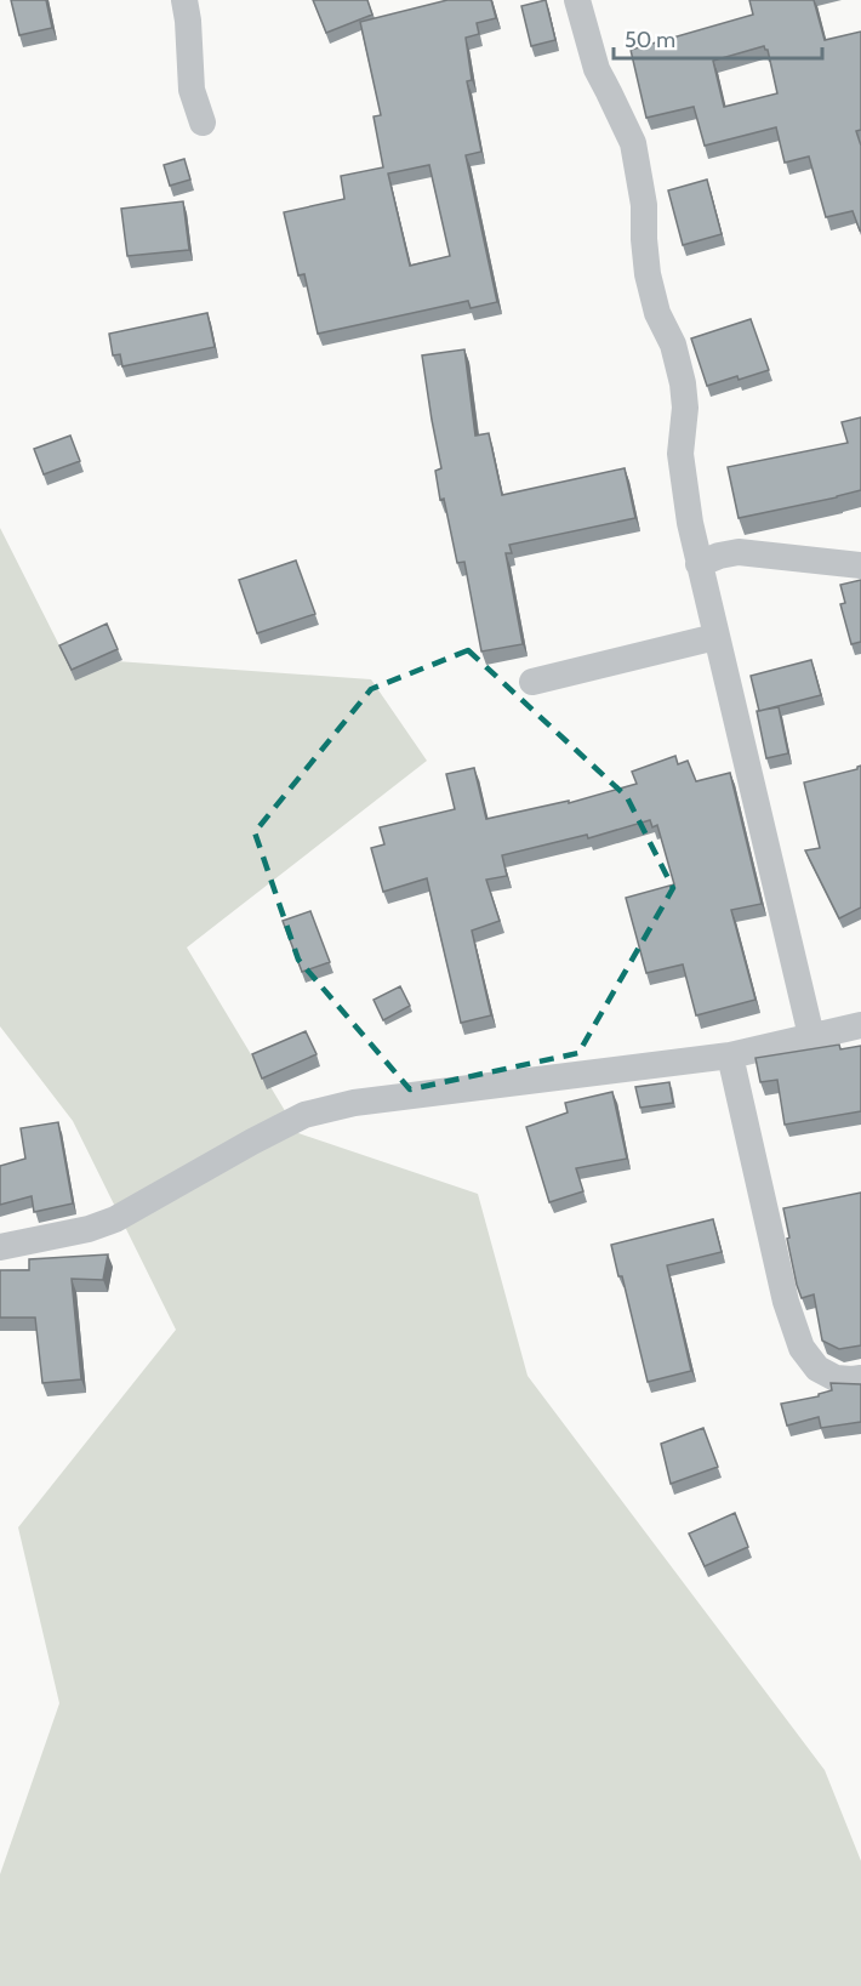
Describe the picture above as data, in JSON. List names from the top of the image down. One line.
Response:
{"scale_bar":"50 m"}
